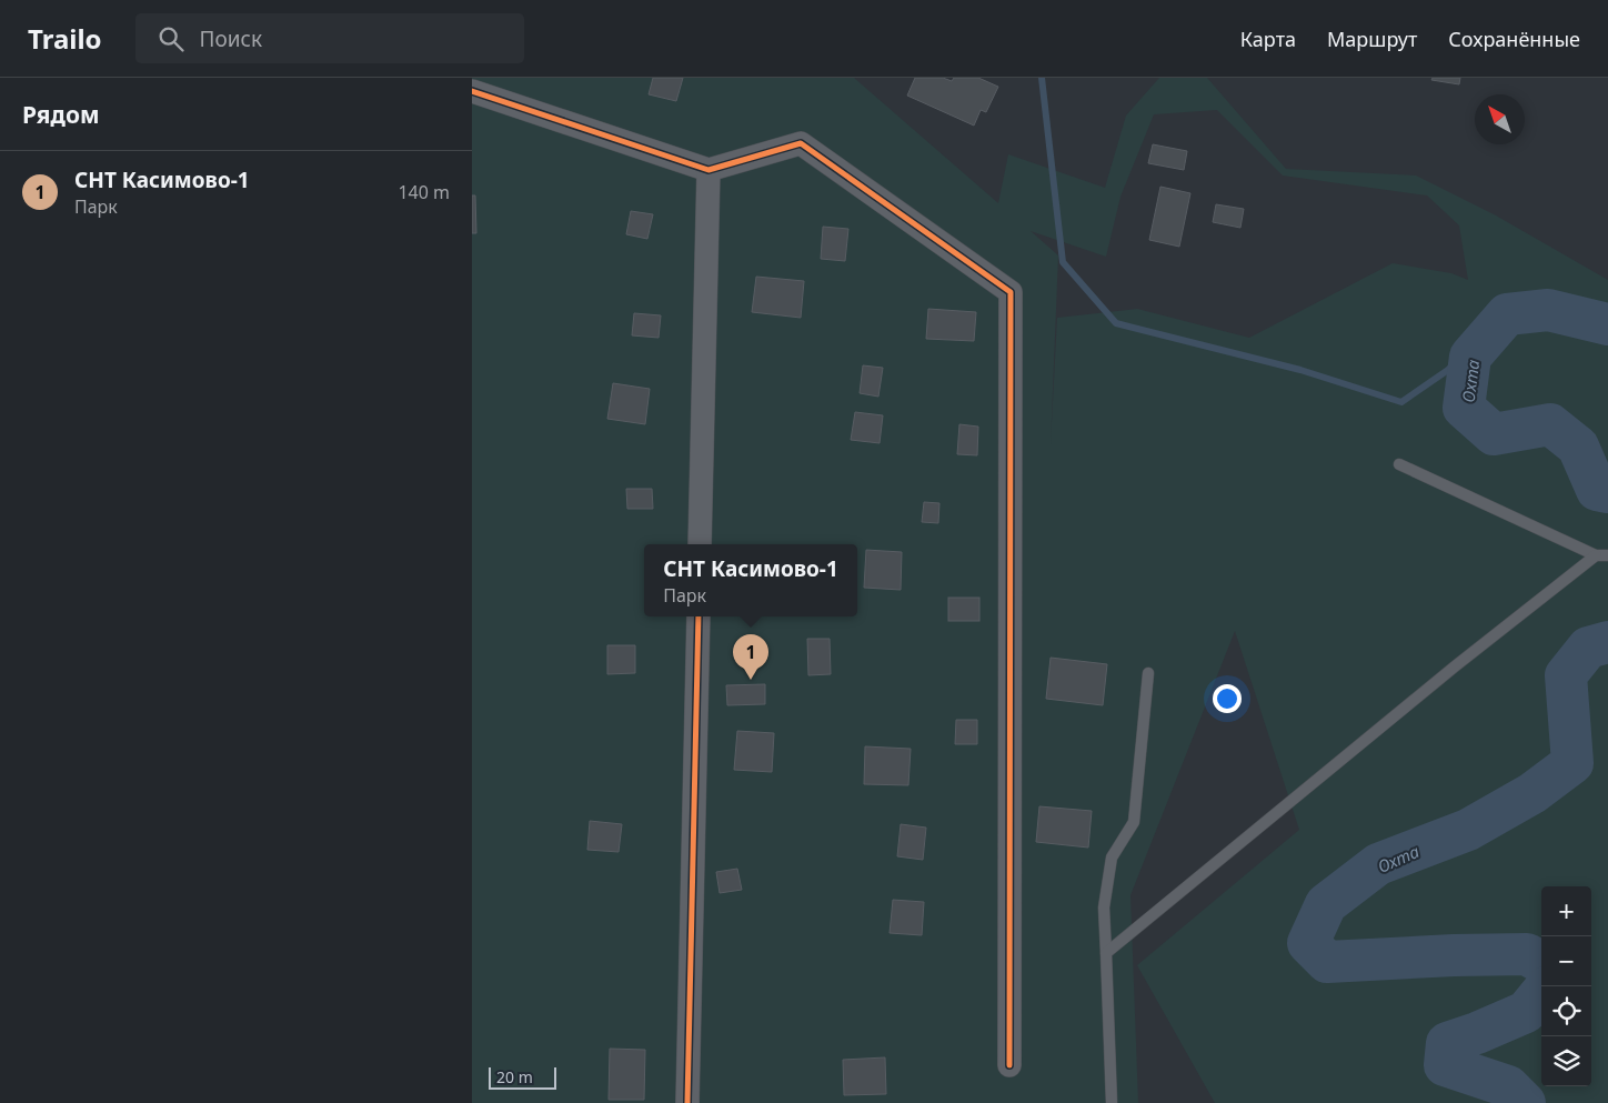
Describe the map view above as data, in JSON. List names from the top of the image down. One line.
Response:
{"water":["Охта"],"scale_bar":"20 m","north":"top left","page":{"header":"Trailo","search":"Поиск","nav":["Карта","Маршрут","Сохранённые"],"heading":"Рядом","list":[{"mark":"1","name":"СНТ Касимово-1","note":"Парк","value":"140 m"}],"popup":["СНТ Касимово-1","Парк"],"pins":"1","map_buttons":["+","−"],"scale":"20 m"}}
